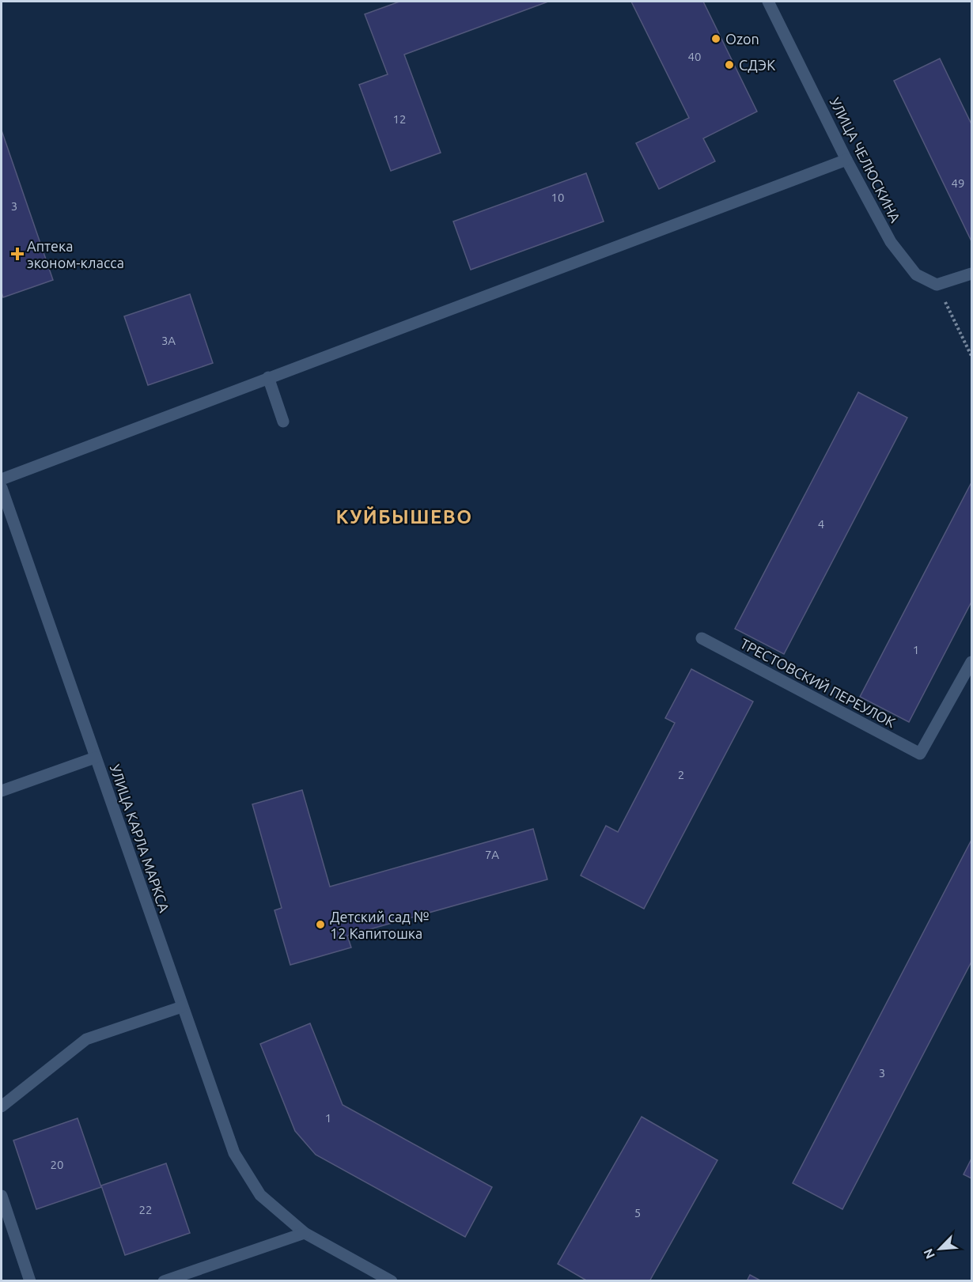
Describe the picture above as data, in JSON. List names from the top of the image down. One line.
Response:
{"streets":{"street":["УЛИЦА ЧЕЛЮСКИНА","ТРЕСТОВСКИЙ ПЕРЕУЛОК","УЛИЦА КАРЛА МАРКСА"]},"districts":["КУЙБЫШЕВО"],"places":{"other":["Ozon","СДЭК","Детский сад № 12 Капитошка"],"health":["Аптека эконом-класса"]},"house_numbers":["40","12","49","10","3","3А","4","1","2","7А","3","1","20","22","5"],"north":"bottom left"}
